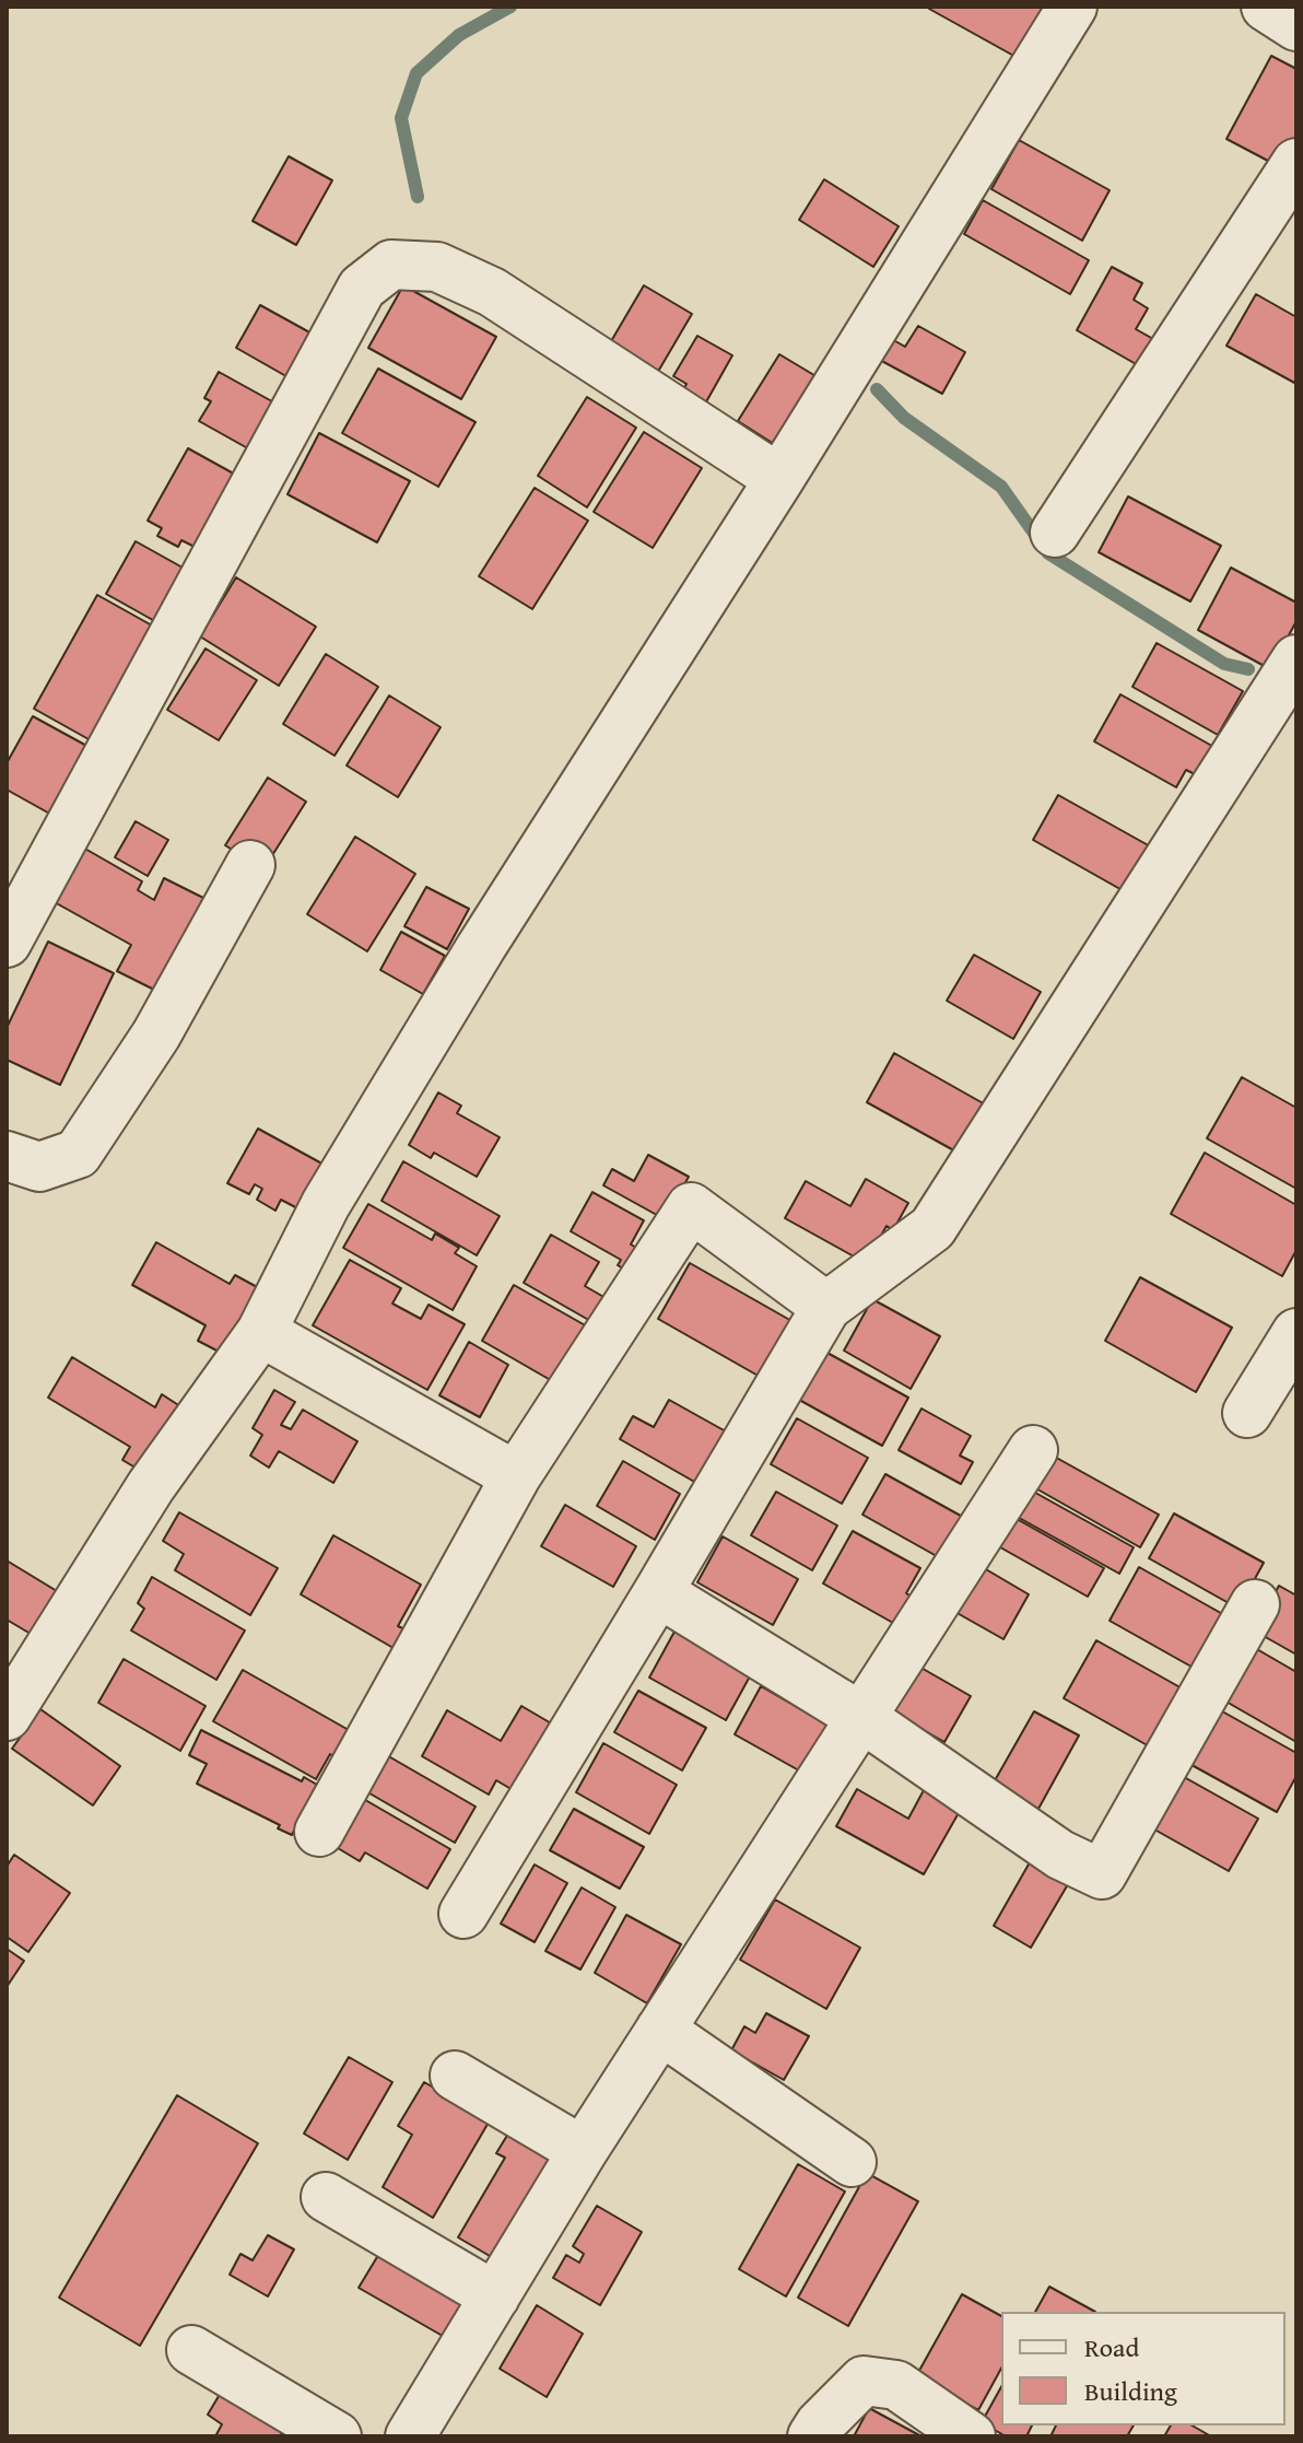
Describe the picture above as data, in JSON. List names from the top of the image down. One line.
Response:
{"legend":["Road","Building"]}
